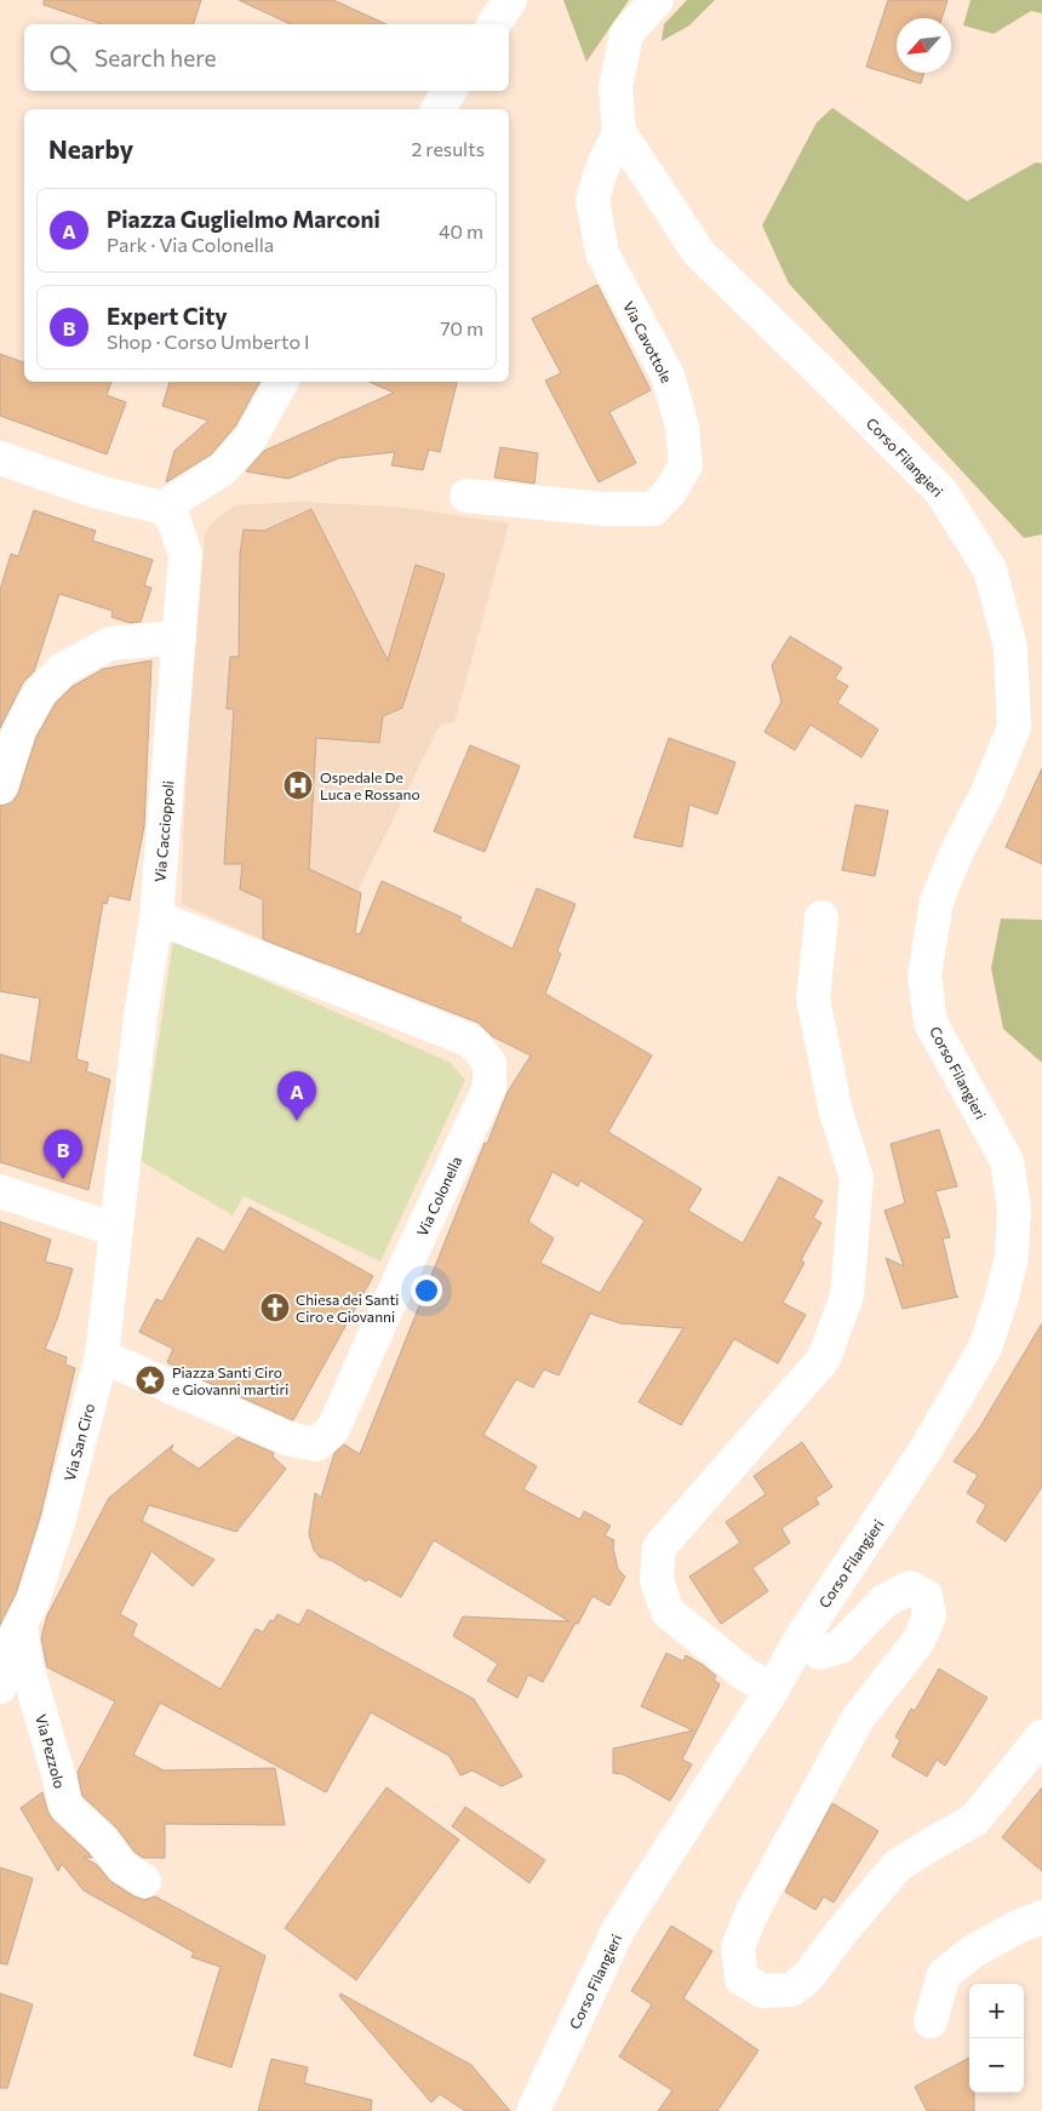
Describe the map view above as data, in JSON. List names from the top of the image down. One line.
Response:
{"streets":{"street":["Via Cavottole","Corso Filangieri","Via Caccioppoli","Via Colonella","Via San Ciro","Via Pezzolo"]},"crossings":[["Via Cavottole","Corso Filangieri"],["Via Caccioppoli","Via Colonella"],["Via Caccioppoli","Via San Ciro"],["Via Colonella","Via San Ciro"],["Via San Ciro","Via Pezzolo"]],"places":{"hospital":["Ospedale De Luca e Rossano"],"church":["Chiesa dei Santi Ciro e Giovanni"],"place":["Piazza Santi Ciro e Giovanni martiri"]},"north":"bottom left","page":{"search":"Search here","heading":["Nearby","2 results"],"list":[{"mark":"A","name":"Piazza Guglielmo Marconi","note":"Park · Via Colonella","value":"40 m"},{"mark":"B","name":"Expert City","note":"Shop · Corso Umberto I","value":"70 m"}],"pins":["A","B"],"map_buttons":["+","−"]}}
